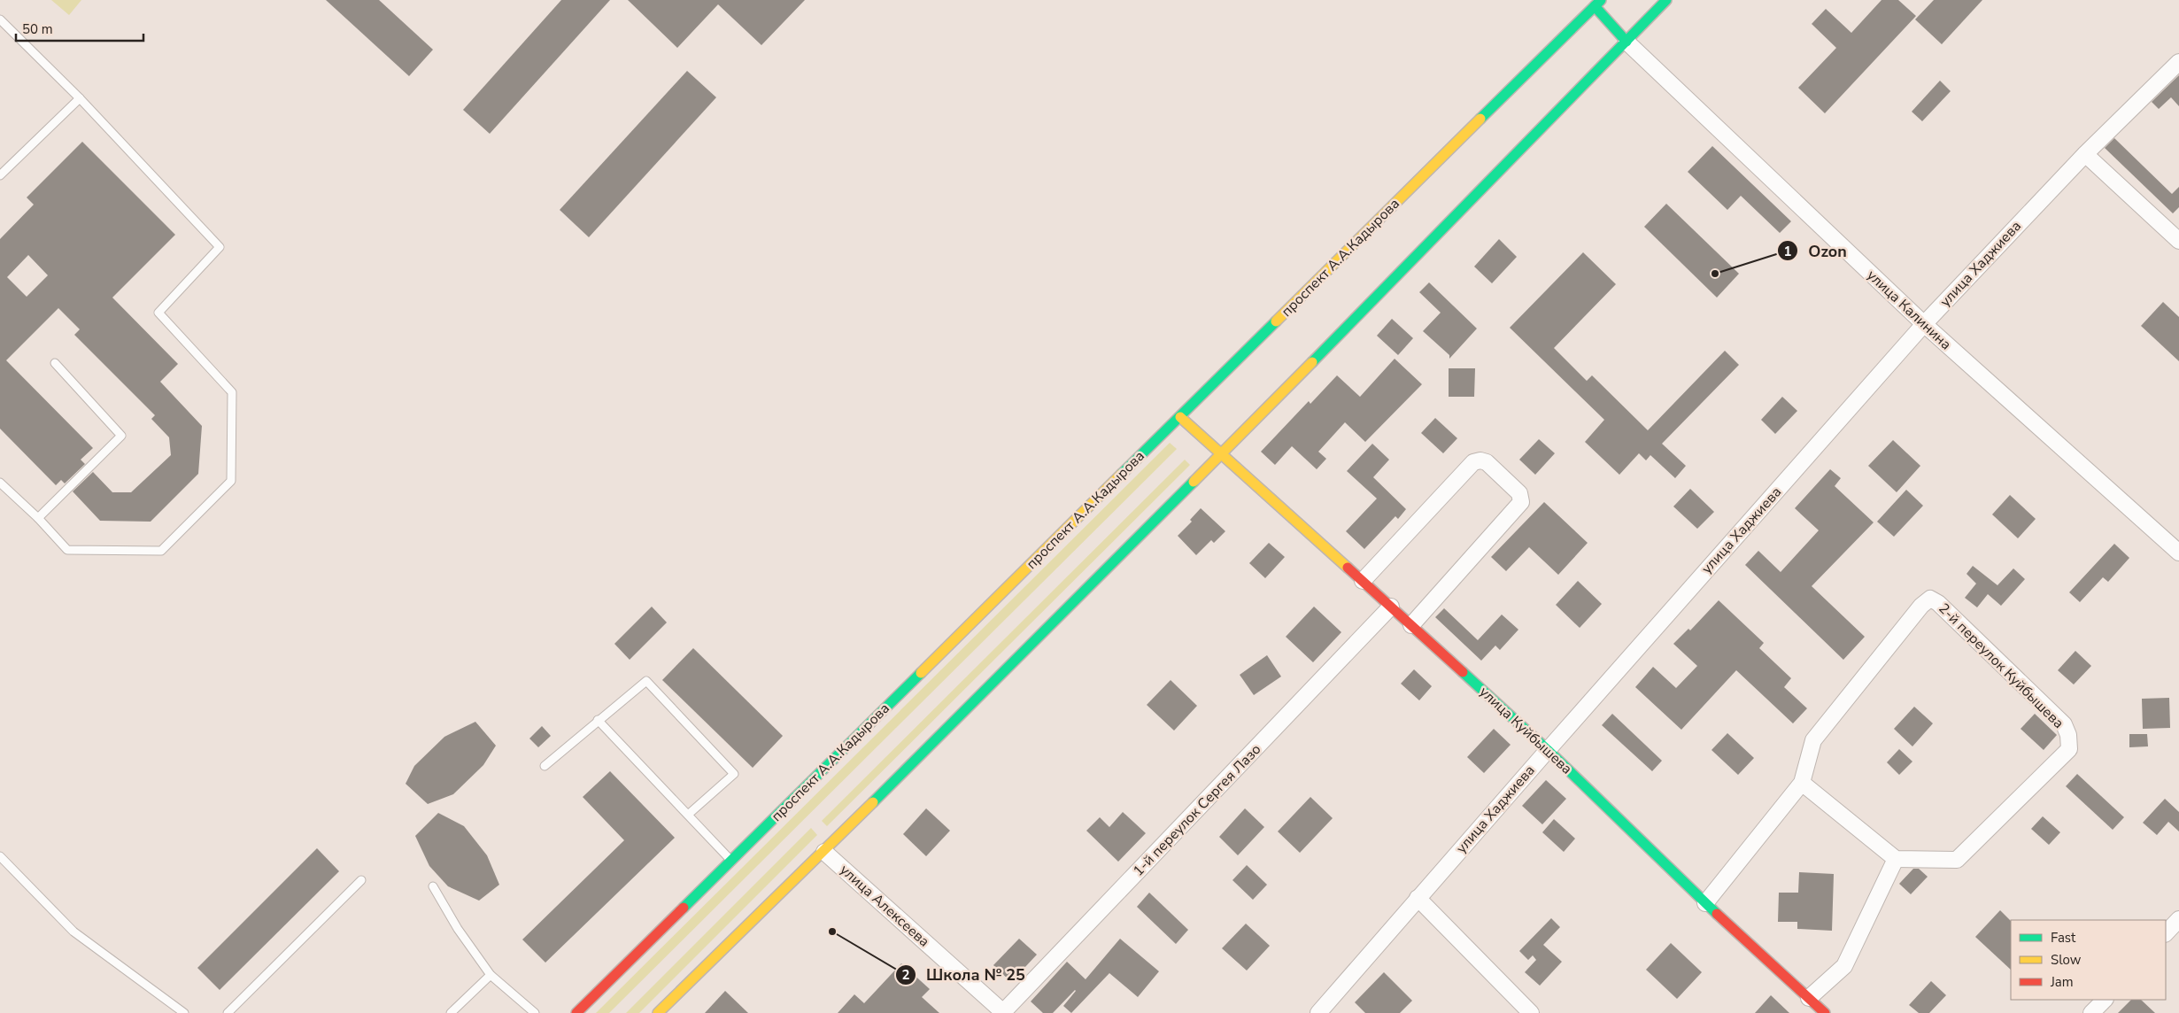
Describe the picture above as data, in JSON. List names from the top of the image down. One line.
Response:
{"streets":{"street":["проспект А.А.Кадырова","улица Хаджиева","улица Калинина","2-й переулок Куйбышева","улица Куйбышева","1-й переулок Сергея Лазо","улица Алексеева"]},"crossings":[["проспект А.А.Кадырова","улица Калинина"],["проспект А.А.Кадырова","улица Куйбышева"],["улица Хаджиева","улица Калинина"],["улица Хаджиева","улица Куйбышева"],["2-й переулок Куйбышева","улица Куйбышева"],["улица Куйбышева","1-й переулок Сергея Лазо"],["1-й переулок Сергея Лазо","улица Алексеева"]],"places":["Ozon","Школа № 25"],"legend":["Fast","Slow","Jam"],"scale_bar":"50 m"}
